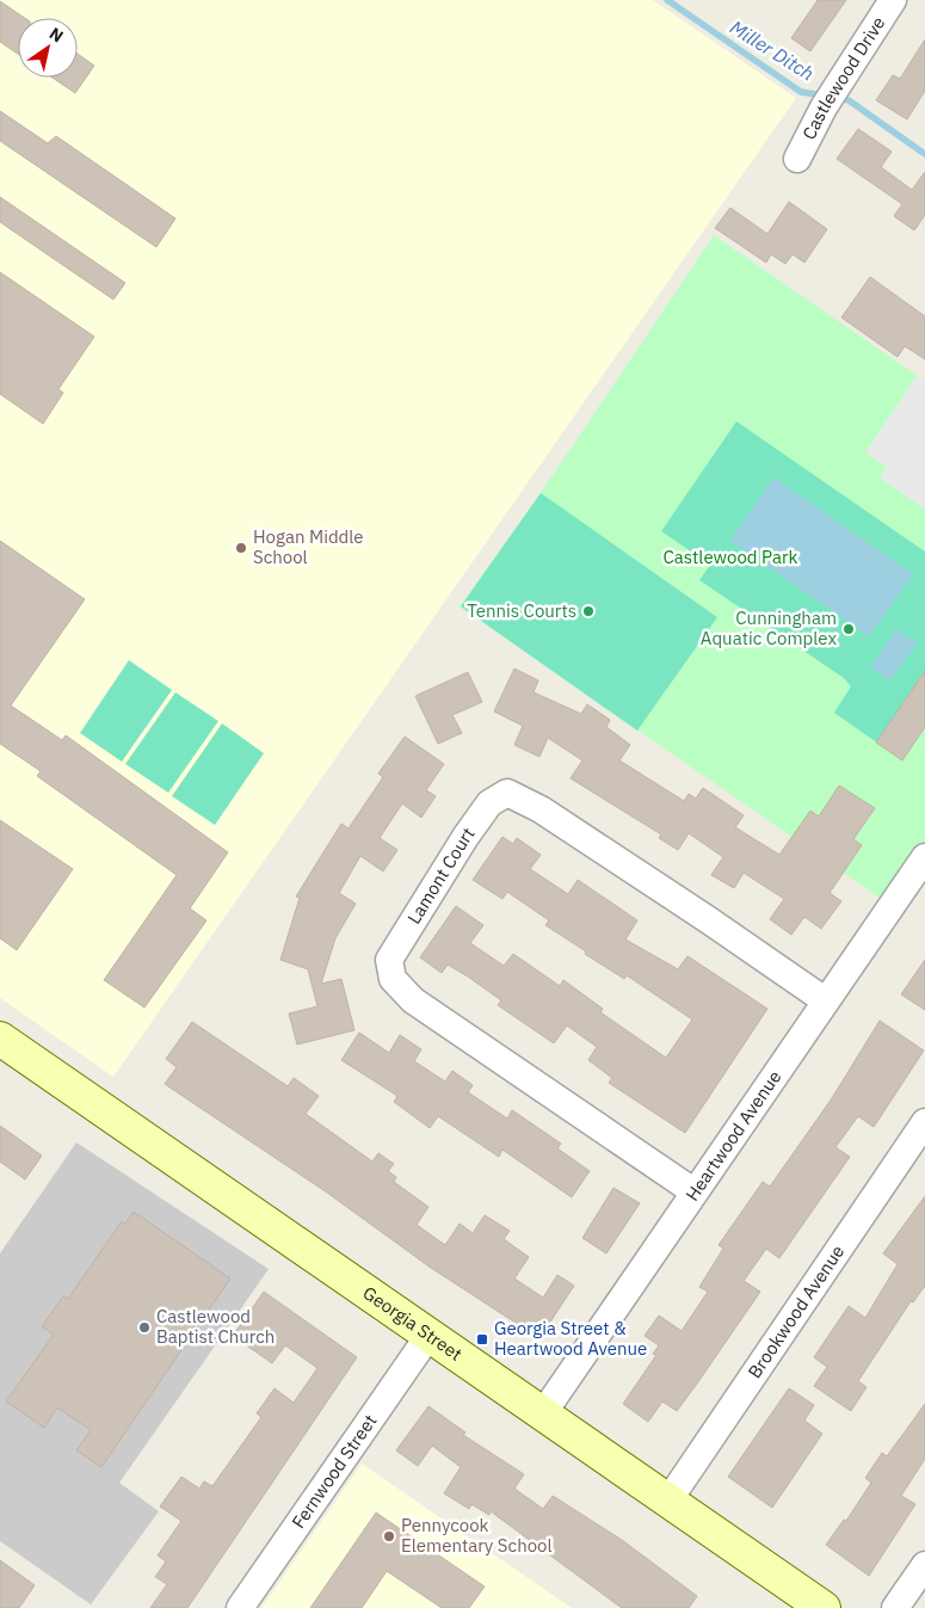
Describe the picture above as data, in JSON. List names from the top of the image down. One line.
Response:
{"streets":{"main road":["Georgia Street"],"street":["Castlewood Drive","Lamont Court","Heartwood Avenue","Brookwood Avenue","Fernwood Street"]},"crossings":[["Lamont Court","Heartwood Avenue"],["Heartwood Avenue","Georgia Street"],["Brookwood Avenue","Georgia Street"],["Georgia Street","Fernwood Street"]],"water":["Miller Ditch"],"parks":["Castlewood Park"],"places":{"other":["Hogan Middle School","Tennis Courts","Cunningham Aquatic Complex","Castlewood Baptist Church","Pennycook Elementary School"],"transit":["Georgia Street & Heartwood Avenue"]},"north":"top right"}
